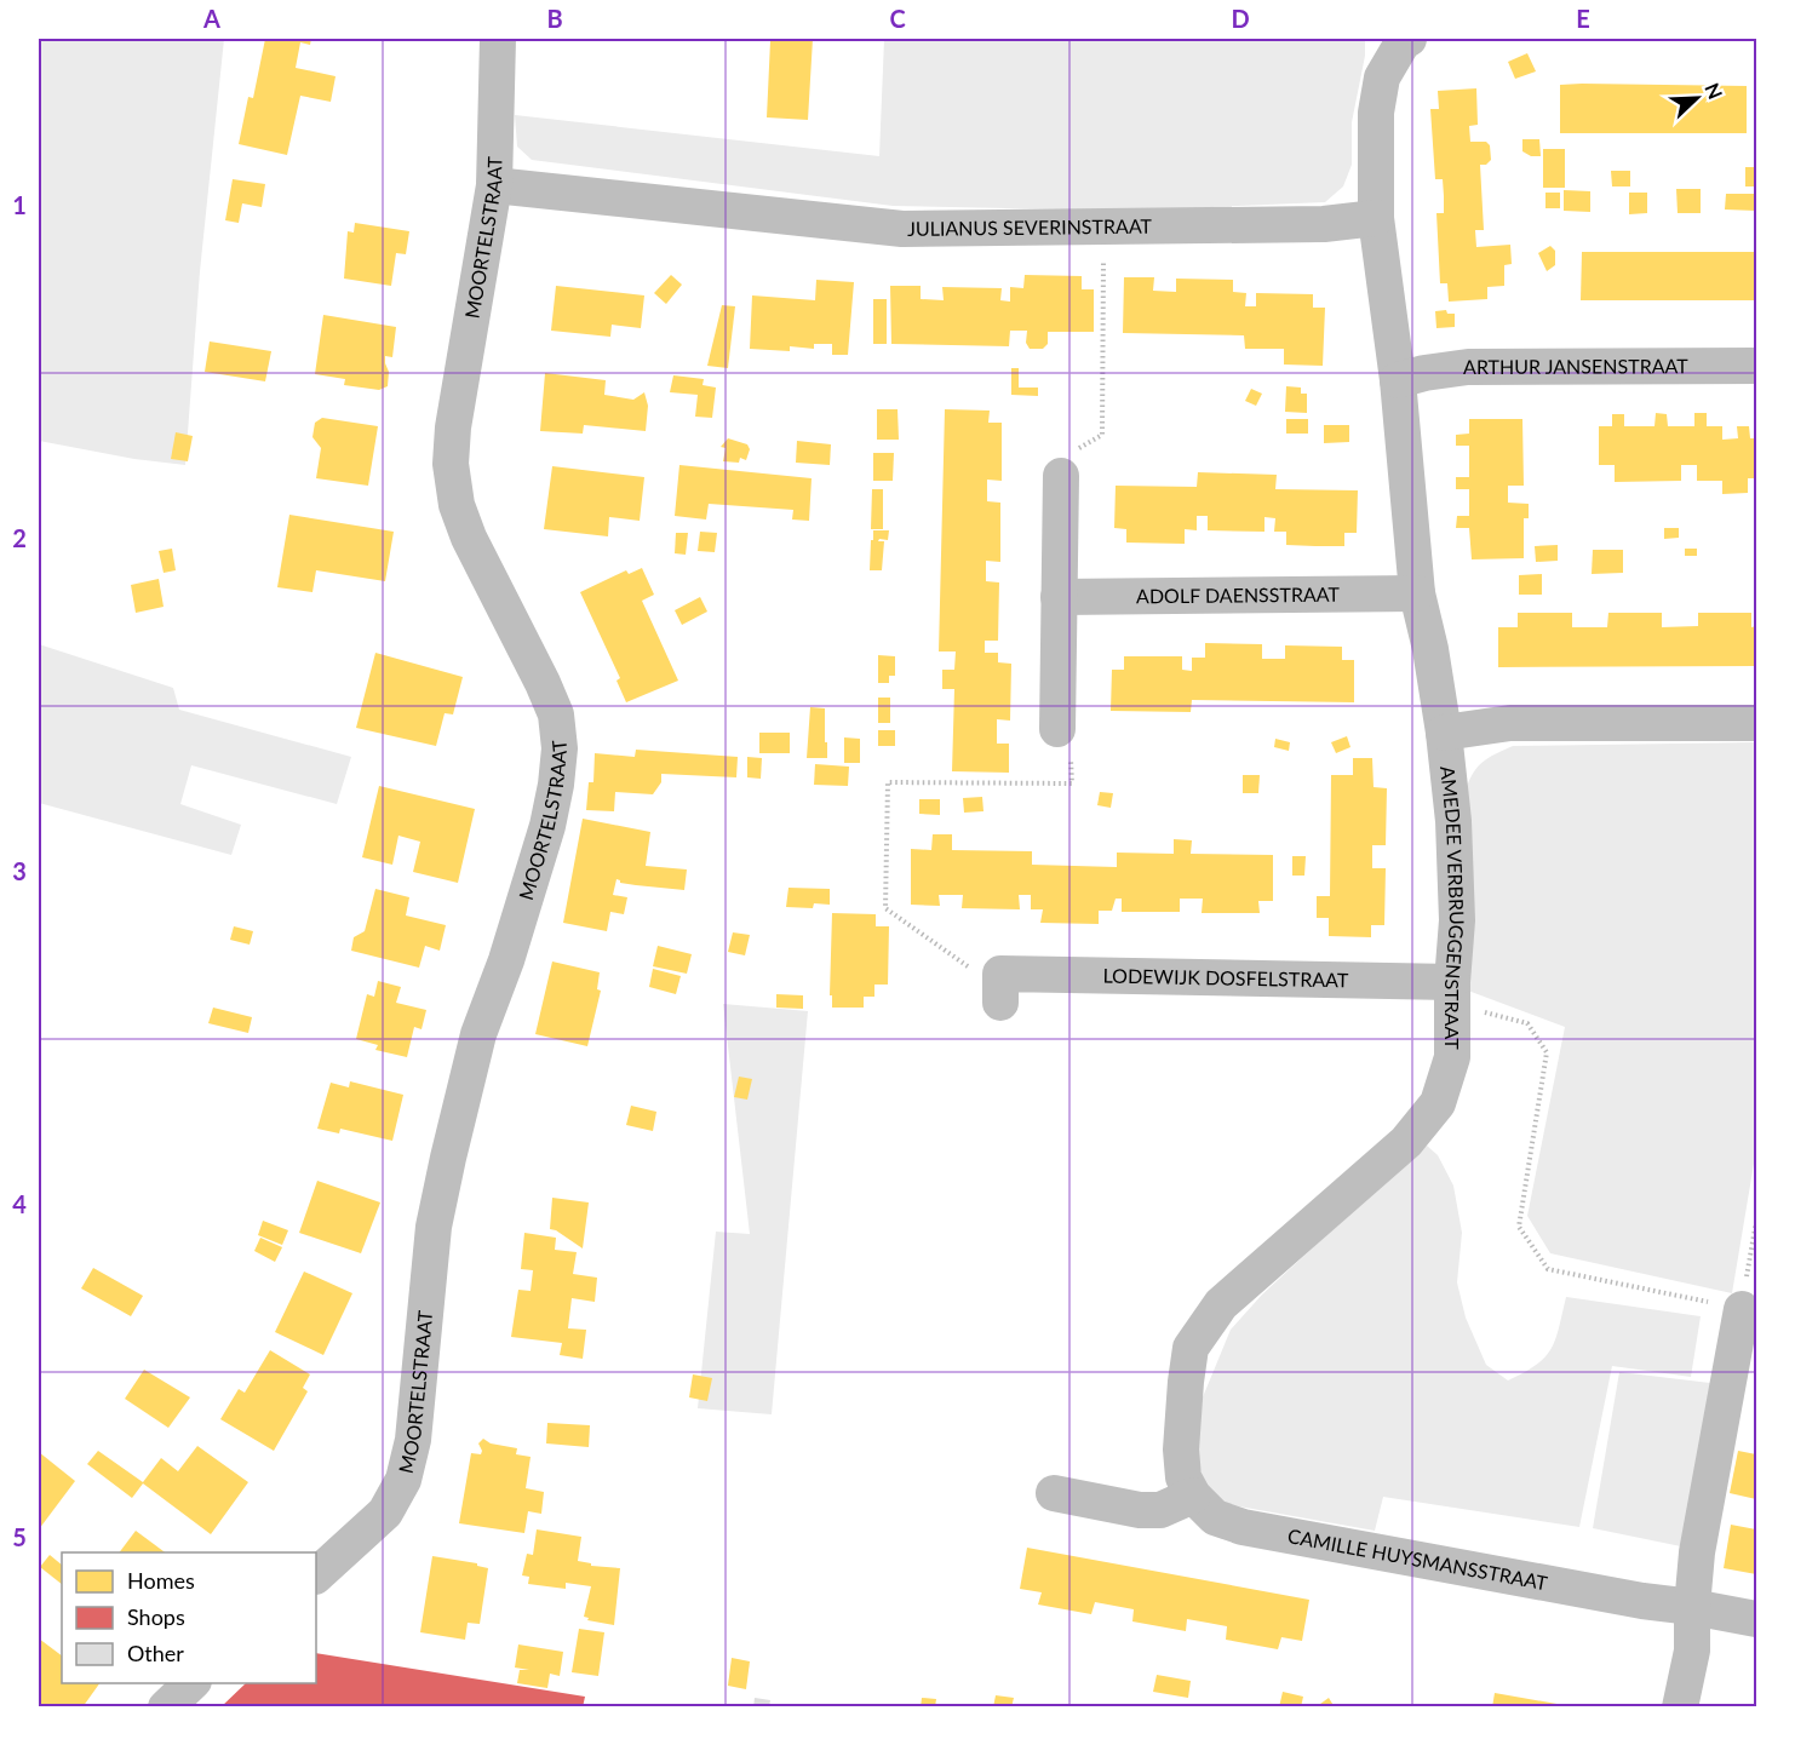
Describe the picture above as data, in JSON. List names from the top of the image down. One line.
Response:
{"streets":{"street":["JULIANUS SEVERINSTRAAT","MOORTELSTRAAT","ARTHUR JANSENSTRAAT","ADOLF DAENSSTRAAT","AMEDEE VERBRUGGENSTRAAT","LODEWIJK DOSFELSTRAAT","CAMILLE HUYSMANSSTRAAT"]},"crossings":[["JULIANUS SEVERINSTRAAT","MOORTELSTRAAT"],["JULIANUS SEVERINSTRAAT","AMEDEE VERBRUGGENSTRAAT"],["ARTHUR JANSENSTRAAT","AMEDEE VERBRUGGENSTRAAT"],["ADOLF DAENSSTRAAT","AMEDEE VERBRUGGENSTRAAT"],["AMEDEE VERBRUGGENSTRAAT","LODEWIJK DOSFELSTRAAT"],["AMEDEE VERBRUGGENSTRAAT","CAMILLE HUYSMANSSTRAAT"]],"legend":["Homes","Shops","Other"],"north":"top right","grid":{"columns":["A","B","C","D","E"],"rows":["1","2","3","4","5"]}}
